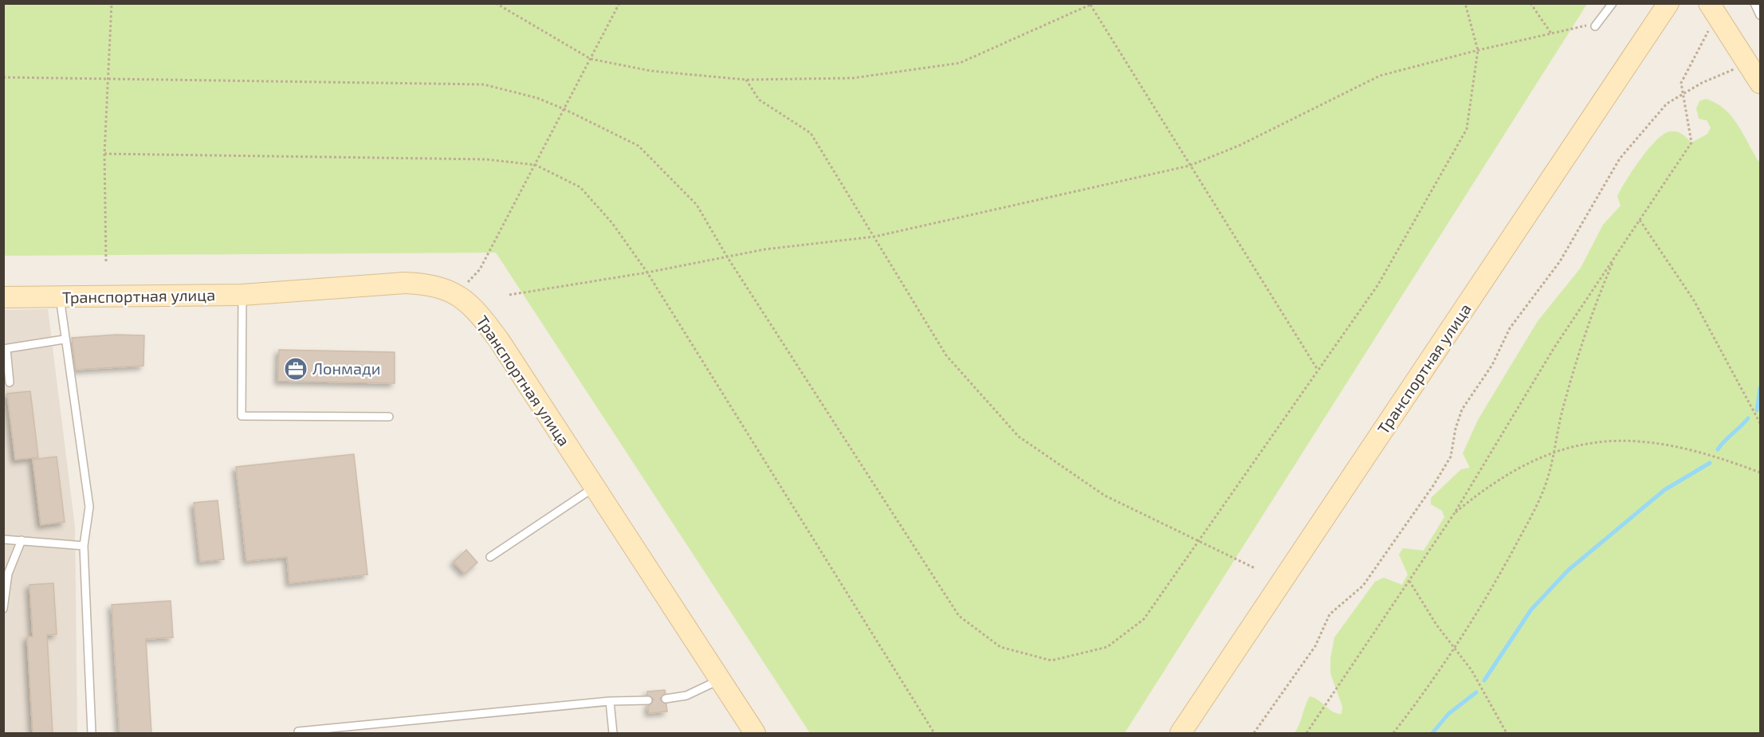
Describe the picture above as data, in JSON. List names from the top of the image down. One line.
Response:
{"streets":{"street":["Транспортная улица"]},"places":{"office":["Лонмади"]}}
